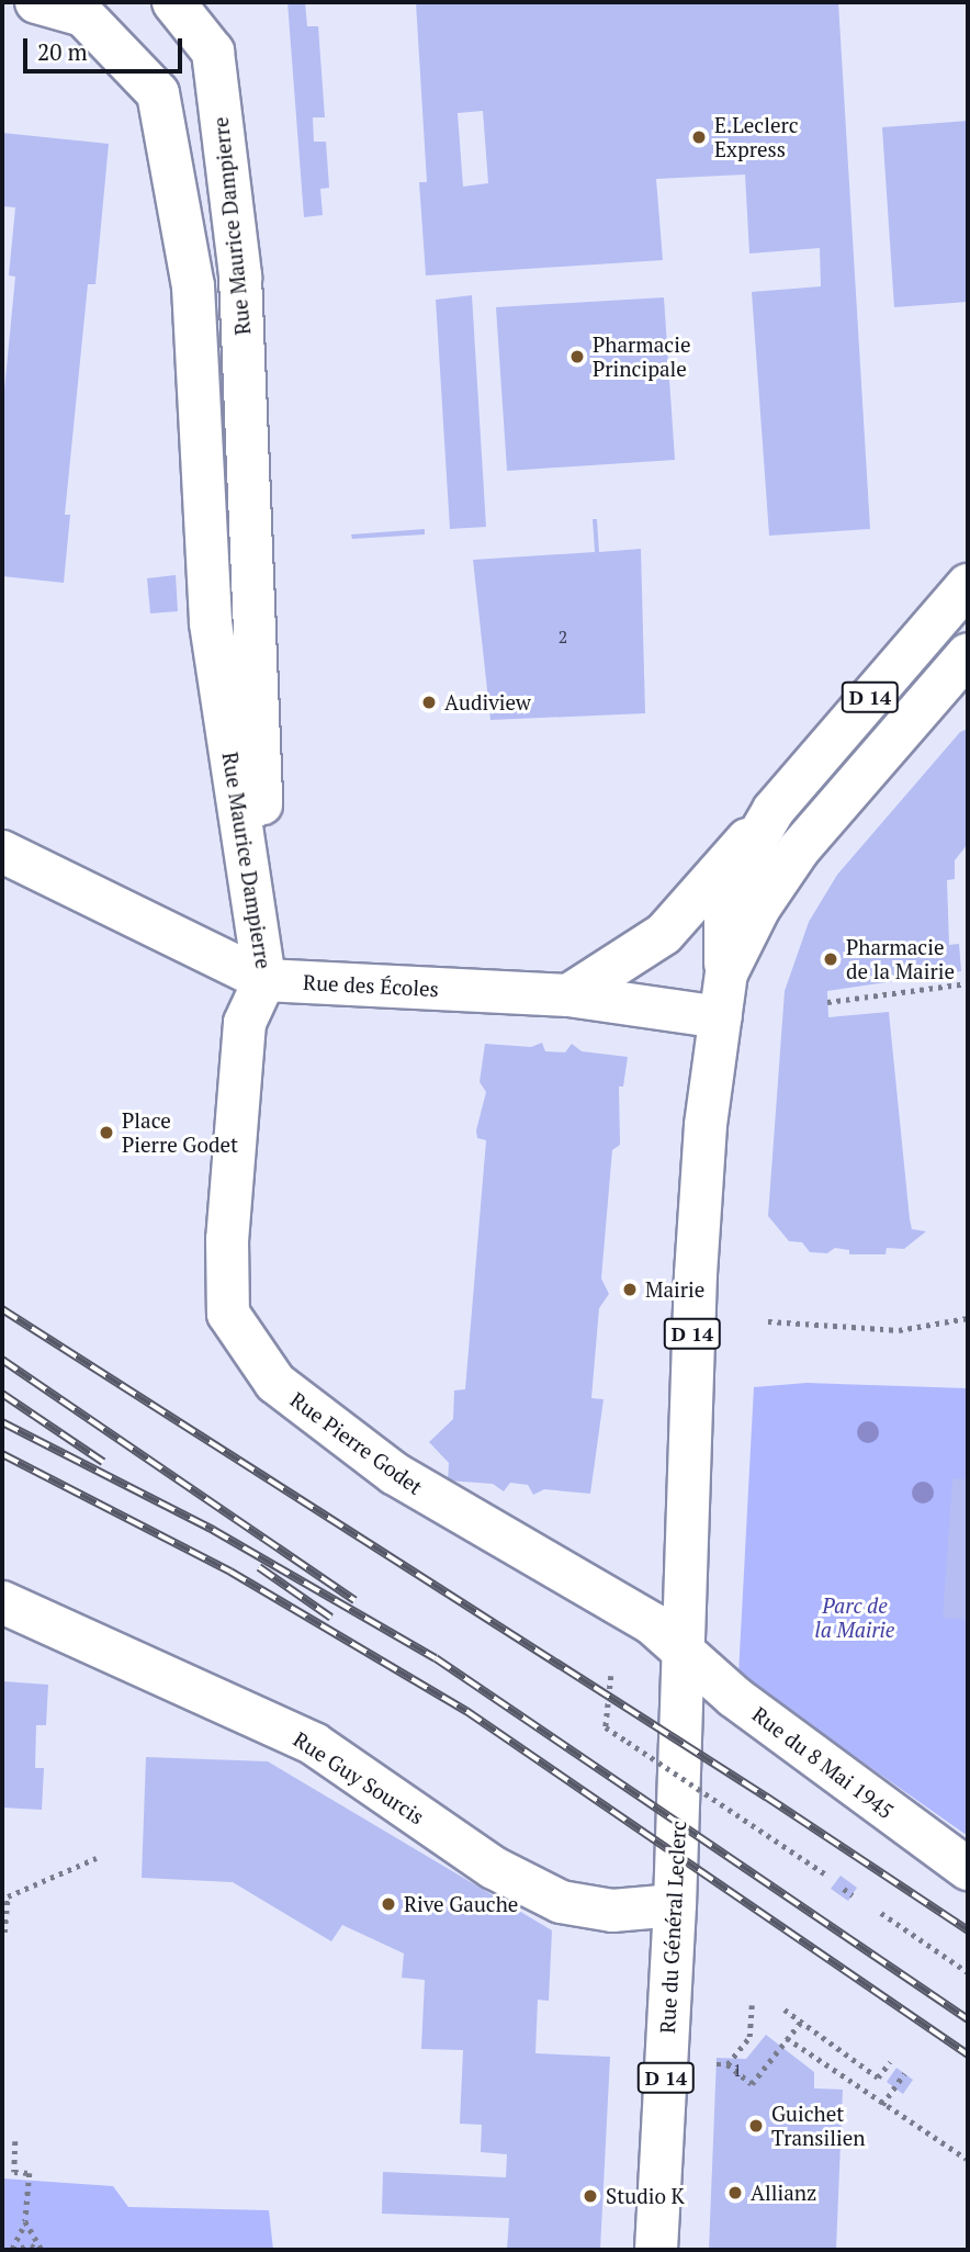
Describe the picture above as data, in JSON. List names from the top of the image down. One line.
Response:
{"streets":{"street":["Rue Maurice Dampierre","D 14","Rue des Écoles","Rue Pierre Godet","Rue du 8 Mai 1945","Rue Guy Sourcis","Rue du Général Leclerc"]},"crossings":[["Rue Maurice Dampierre","Rue des Écoles"],["Rue Maurice Dampierre","Rue Pierre Godet"],["D 14","Rue des Écoles"],["D 14","Rue Pierre Godet"],["D 14","Rue du 8 Mai 1945"],["D 14","Rue du Général Leclerc"],["Rue des Écoles","Rue Pierre Godet"],["Rue Pierre Godet","Rue du 8 Mai 1945"],["Rue Pierre Godet","Rue du Général Leclerc"],["Rue du 8 Mai 1945","Rue du Général Leclerc"],["Rue Guy Sourcis","Rue du Général Leclerc"]],"parks":["Parc de la Mairie"],"places":["E.Leclerc Express","Pharmacie Principale","Audiview","Pharmacie de la Mairie","Place Pierre Godet","Mairie","Rive Gauche","Guichet Transilien","Allianz","Studio K"],"house_numbers":["2","1"],"scale_bar":"20 m"}
